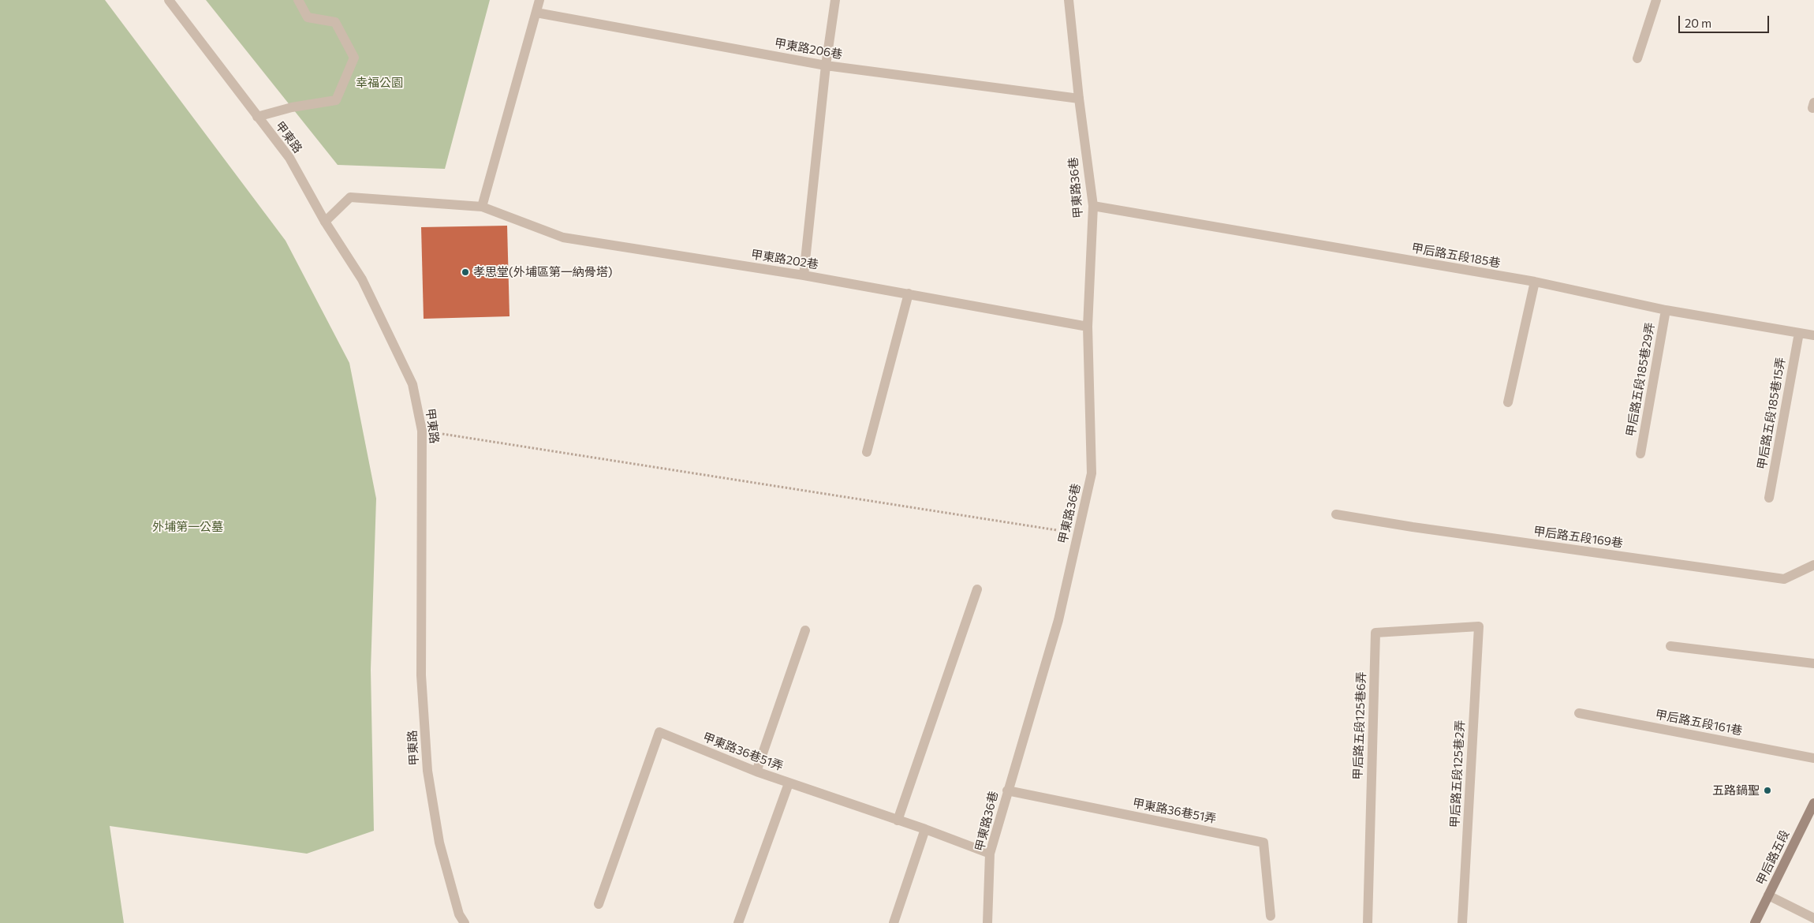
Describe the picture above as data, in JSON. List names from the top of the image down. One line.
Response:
{"streets":{"main road":["甲后路五段"],"street":["甲東路206巷","甲東路","甲東路36巷","甲后路五段185巷","甲東路202巷","甲后路五段185巷29弄","甲后路五段185巷15弄","甲后路五段169巷","甲后路五段161巷","甲后路五段125巷6弄","甲東路36巷51弄","甲后路五段125巷2弄"]},"crossings":[["甲東路206巷","甲東路36巷"],["甲東路","甲東路202巷"],["甲東路36巷","甲后路五段185巷"],["甲東路36巷","甲東路202巷"],["甲東路36巷","甲東路36巷51弄"],["甲后路五段185巷","甲后路五段185巷29弄"],["甲后路五段185巷","甲后路五段185巷15弄"],["甲后路五段125巷6弄","甲后路五段125巷2弄"]],"parks":["幸福公園","外埔第一公墓"],"places":["孝思堂(外埔區第一納骨塔)","五路鍋聖"],"scale_bar":"20 m"}
